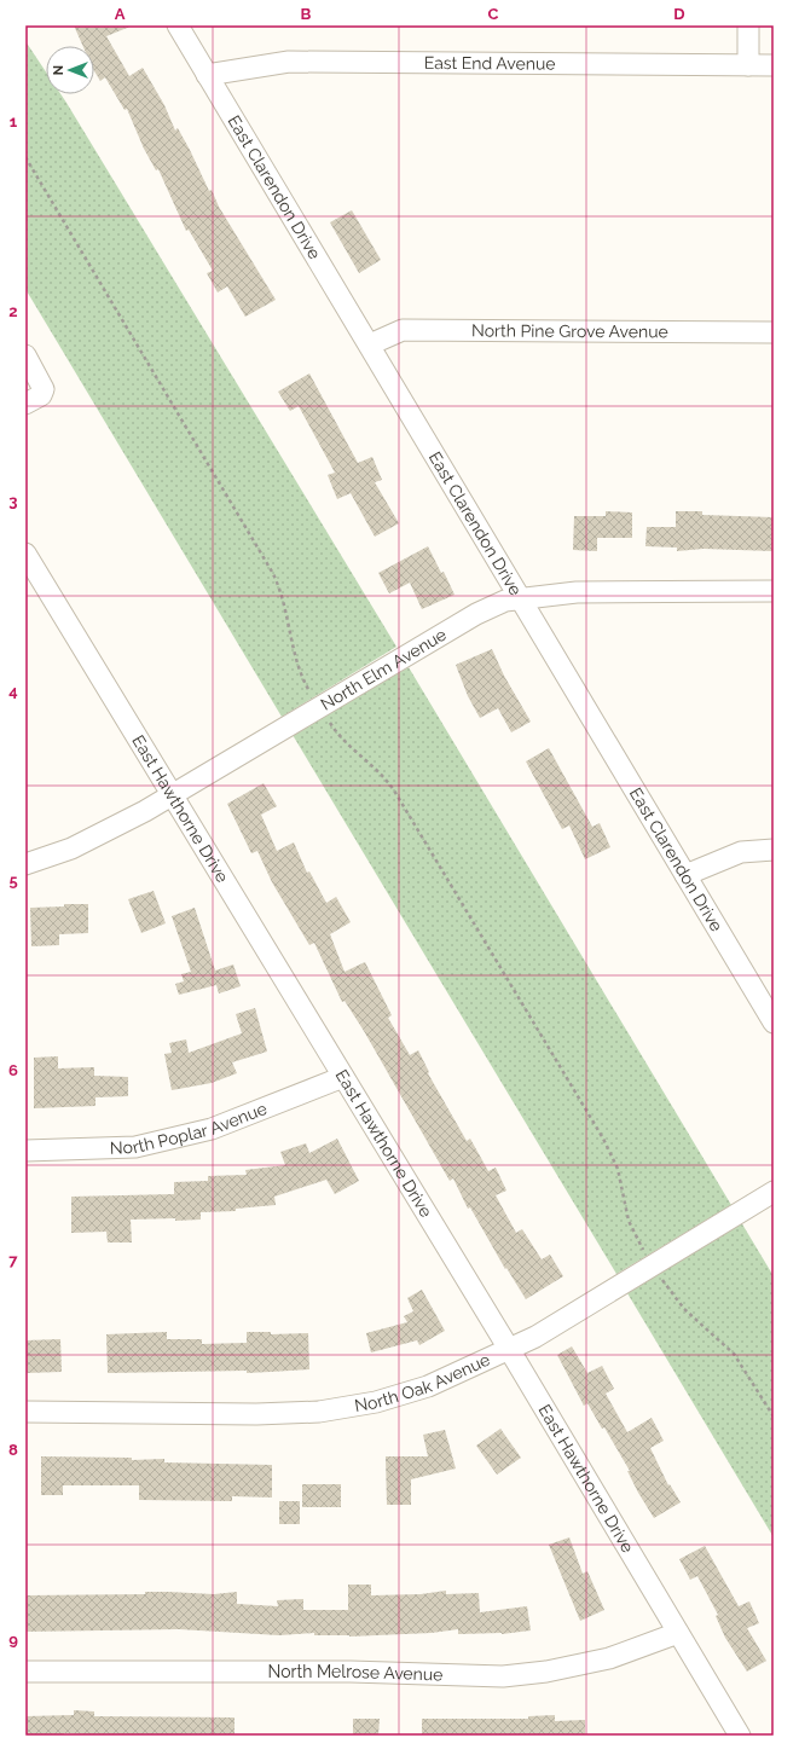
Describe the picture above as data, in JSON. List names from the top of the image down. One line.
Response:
{"streets":{"street":["East End Avenue","East Clarendon Drive","North Pine Grove Avenue","North Elm Avenue","East Hawthorne Drive","North Poplar Avenue","North Oak Avenue","North Melrose Avenue"]},"crossings":[["East End Avenue","East Clarendon Drive"],["East Clarendon Drive","North Pine Grove Avenue"],["East Clarendon Drive","North Elm Avenue"],["North Elm Avenue","East Hawthorne Drive"],["East Hawthorne Drive","North Poplar Avenue"],["East Hawthorne Drive","North Oak Avenue"],["East Hawthorne Drive","North Melrose Avenue"]],"north":"left","grid":{"columns":["A","B","C","D"],"rows":["1","2","3","4","5","6","7","8","9"]}}
